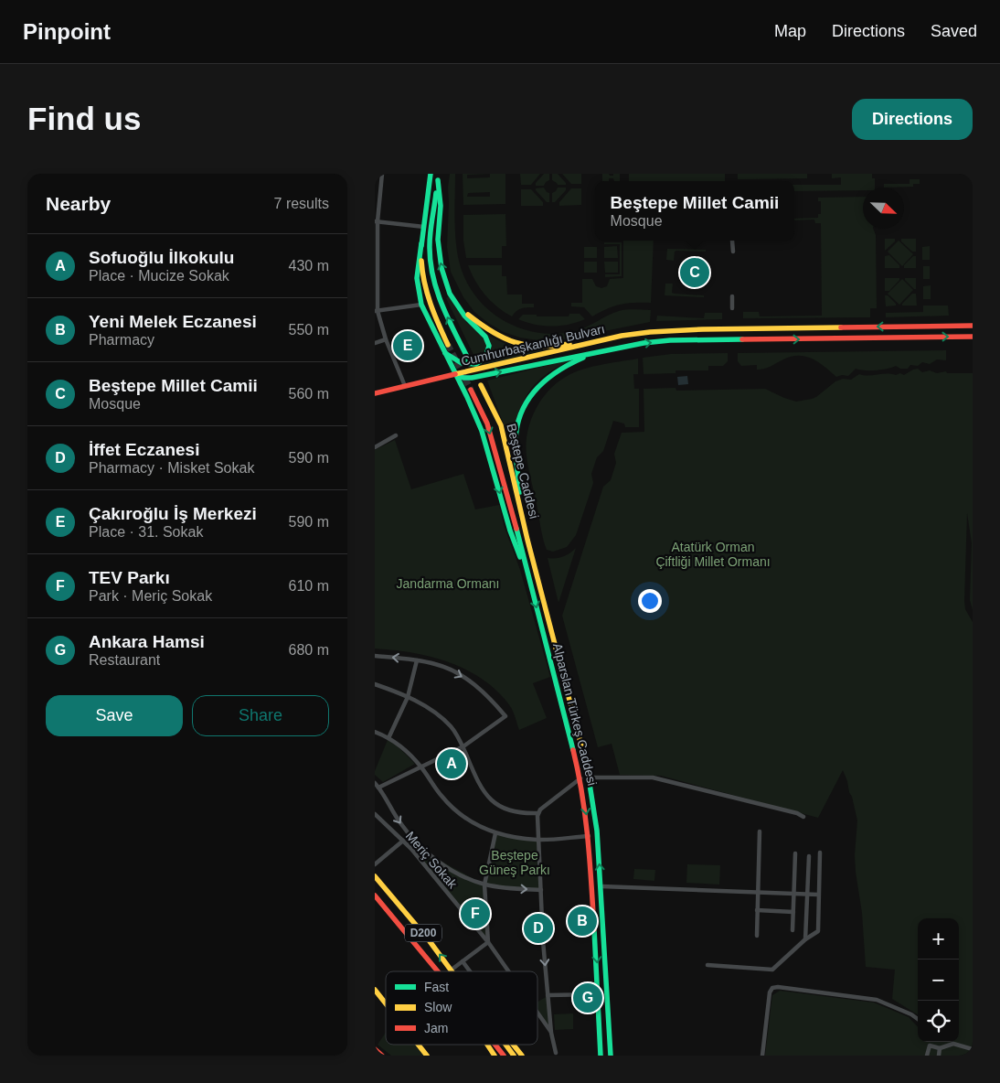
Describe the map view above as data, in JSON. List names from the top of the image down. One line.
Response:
{"streets":{"main road":["Cumhurbaşkanlığı Bulvarı","Beştepe Caddesi","Alparslan Türkeş Caddesi","D200"],"street":["Meriç Sokak"]},"crossings":[["Beştepe Caddesi","Alparslan Türkeş Caddesi"]],"parks":["Atatürk Orman Çiftliği Millet Ormanı","Jandarma Ormanı","Beştepe Güneş Parkı"],"legend":["Fast","Slow","Jam"],"north":"bottom right","page":{"header":"Pinpoint","nav":["Map","Directions","Saved"],"buttons":["Directions",["Save","Share"]],"title":"Find us","heading":["Nearby","7 results"],"popup":["Beştepe Millet Camii","Mosque"],"list":[{"mark":"A","name":"Sofuoğlu İlkokulu","note":"Place · Mucize Sokak","value":"430 m"},{"mark":"B","name":"Yeni Melek Eczanesi","note":"Pharmacy","value":"550 m"},{"mark":"C","name":"Beştepe Millet Camii","note":"Mosque","value":"560 m"},{"mark":"D","name":"İffet Eczanesi","note":"Pharmacy · Misket Sokak","value":"590 m"},{"mark":"E","name":"Çakıroğlu İş Merkezi","note":"Place · 31. Sokak","value":"590 m"},{"mark":"F","name":"TEV Parkı","note":"Park · Meriç Sokak","value":"610 m"},{"mark":"G","name":"Ankara Hamsi","note":"Restaurant","value":"680 m"}],"pins":["C","E","A","F","B","D","G"],"map_buttons":["+","−"]}}
